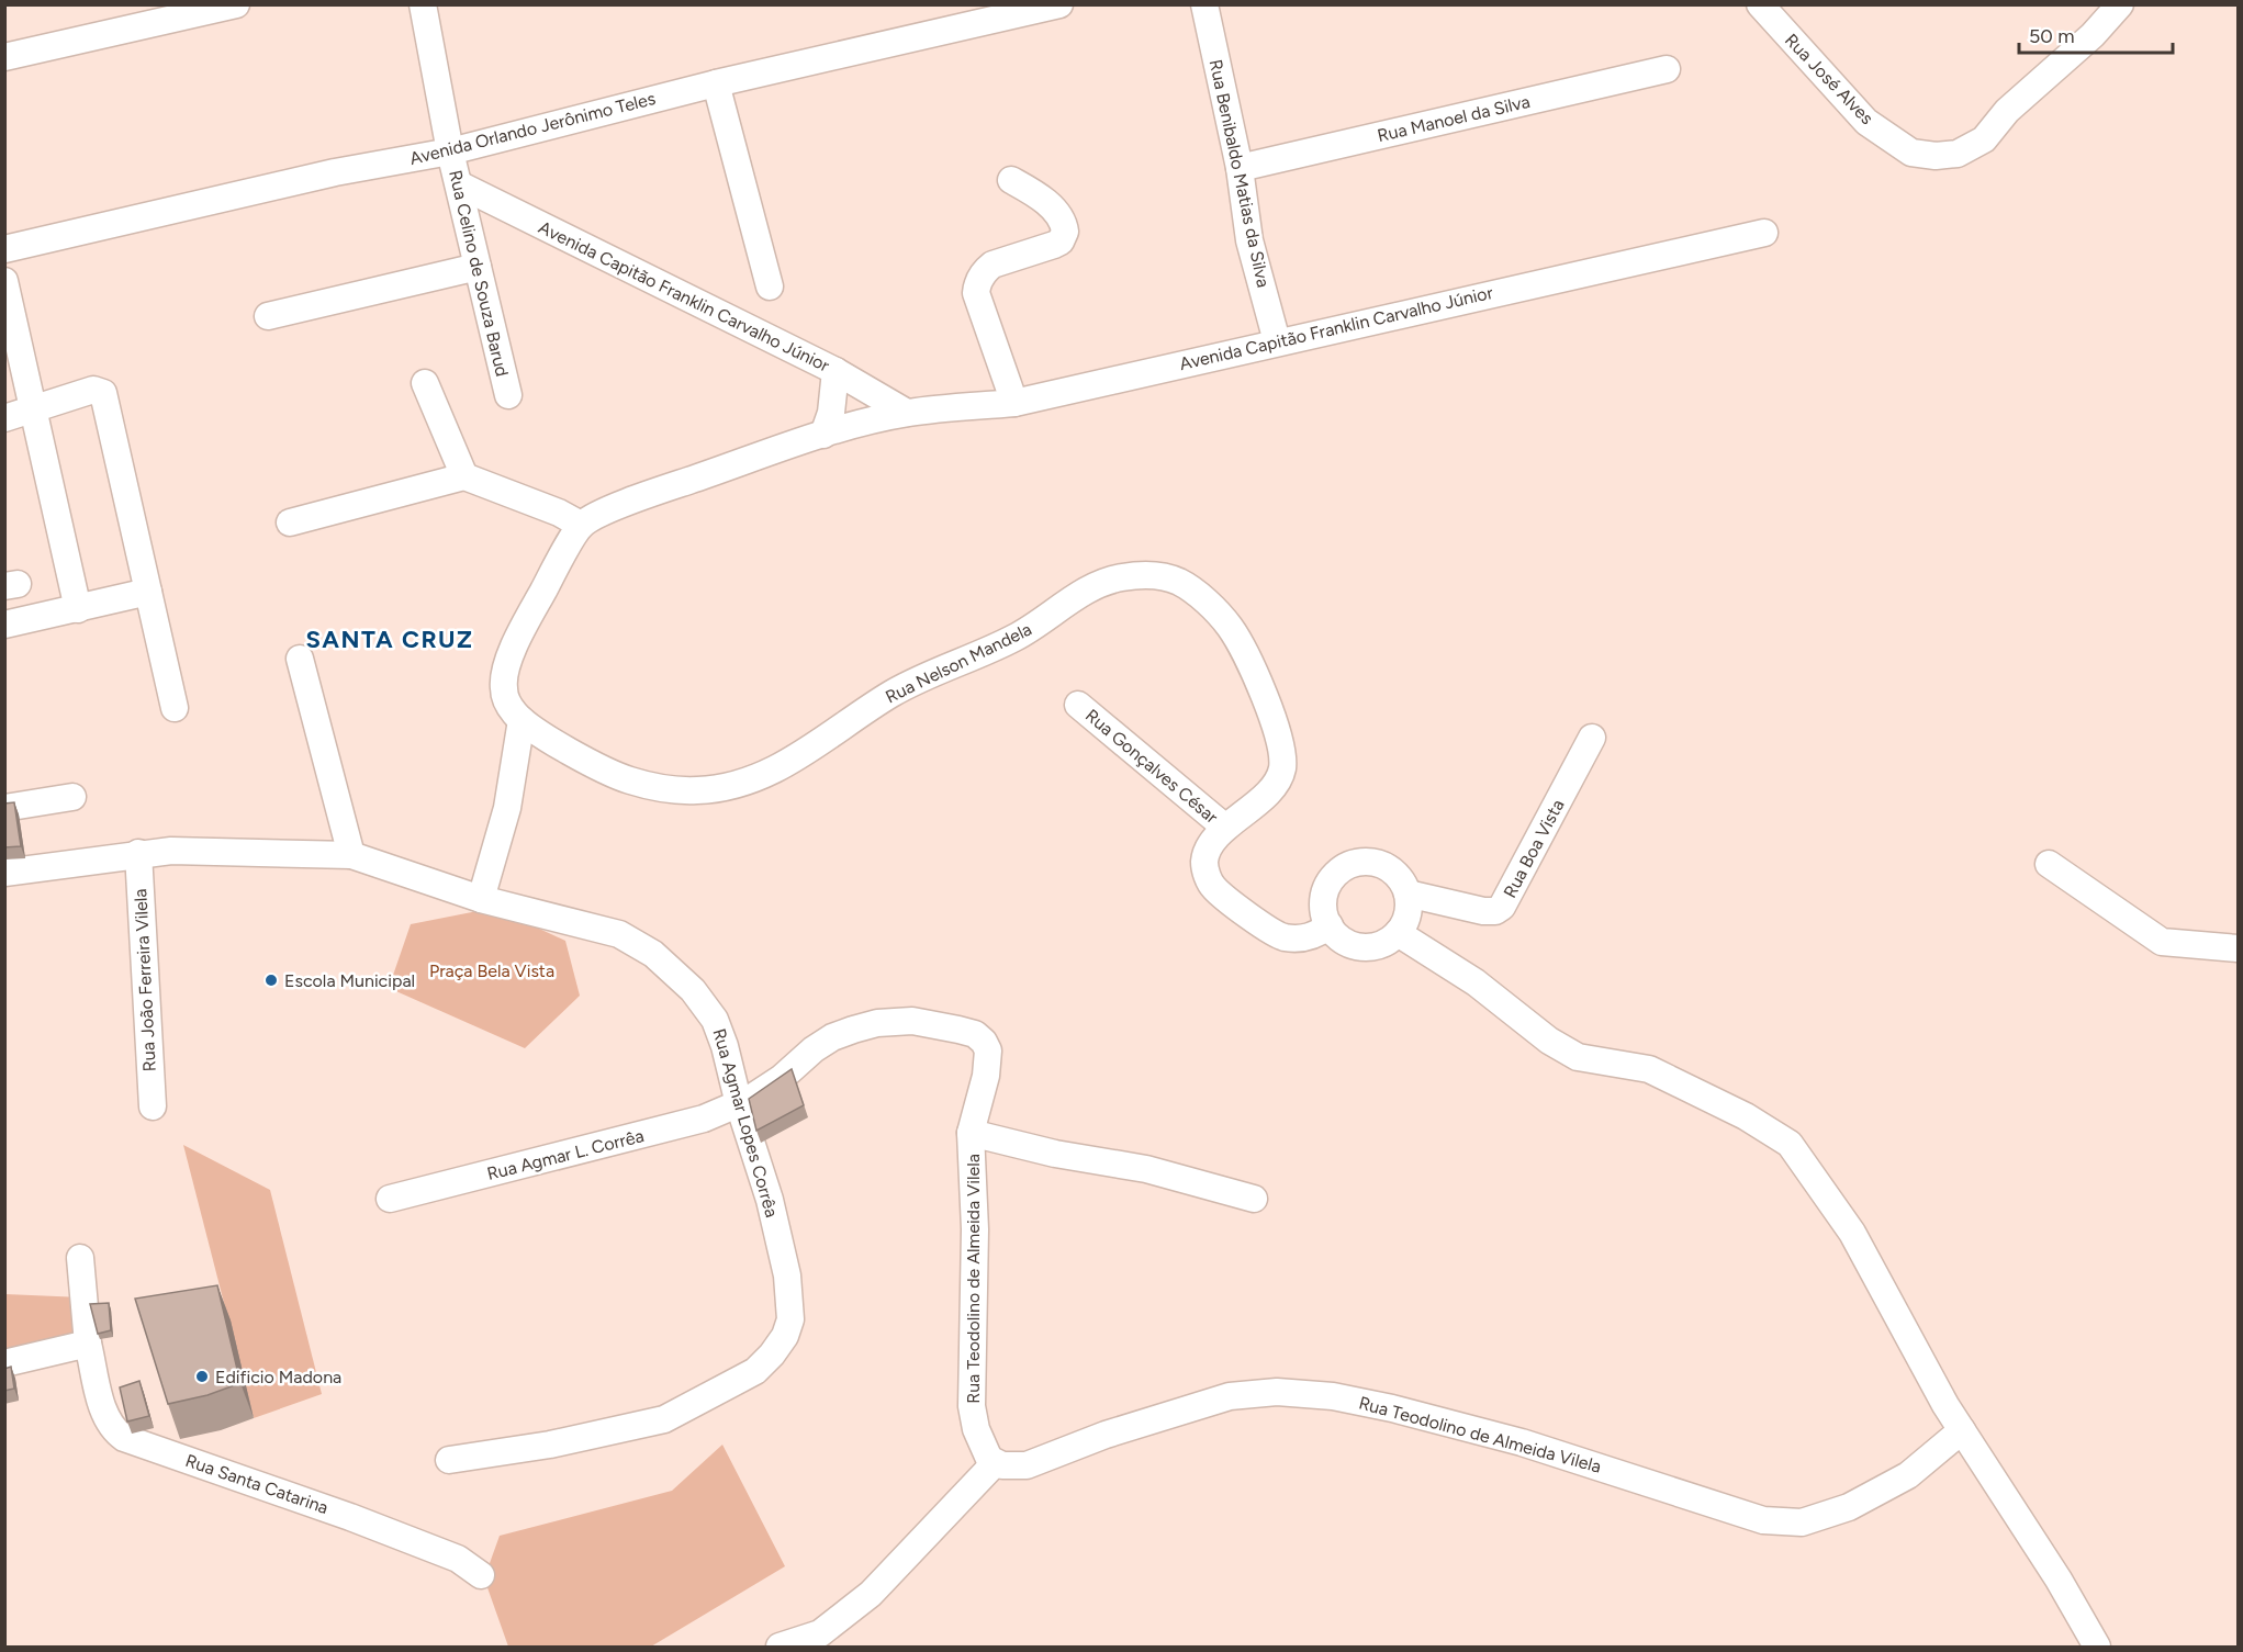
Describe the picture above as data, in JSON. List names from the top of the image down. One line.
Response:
{"streets":{"street":["Rua José Alves","Rua Manoel da Silva","Avenida Orlando Jerônimo Teles","Rua Benibaldo Matias da Silva","Rua Celino de Souza Barud","Avenida Capitão Franklin Carvalho Júnior","Rua Nelson Mandela","Rua Gonçalves César","Rua Boa Vista","Rua João Ferreira Vilela","Rua Agmar Lopes Corrêa","Rua Agmar L. Corrêa","Rua Teodolino de Almeida Vilela","Rua Santa Catarina"]},"crossings":[["Rua Manoel da Silva","Rua Benibaldo Matias da Silva"],["Avenida Orlando Jerônimo Teles","Rua Celino de Souza Barud"],["Rua Benibaldo Matias da Silva","Avenida Capitão Franklin Carvalho Júnior"],["Rua Celino de Souza Barud","Avenida Capitão Franklin Carvalho Júnior"],["Rua Nelson Mandela","Rua Gonçalves César"],["Rua Nelson Mandela","Rua Boa Vista"],["Rua João Ferreira Vilela","Rua Agmar Lopes Corrêa"],["Rua Agmar Lopes Corrêa","Rua Agmar L. Corrêa"],["Rua Agmar Lopes Corrêa","Rua Teodolino de Almeida Vilela"],["Rua Agmar L. Corrêa","Rua Teodolino de Almeida Vilela"]],"districts":["SANTA CRUZ"],"parks":["Praça Bela Vista"],"places":["Escola Municipal","Edificio Madona"],"scale_bar":"50 m"}
